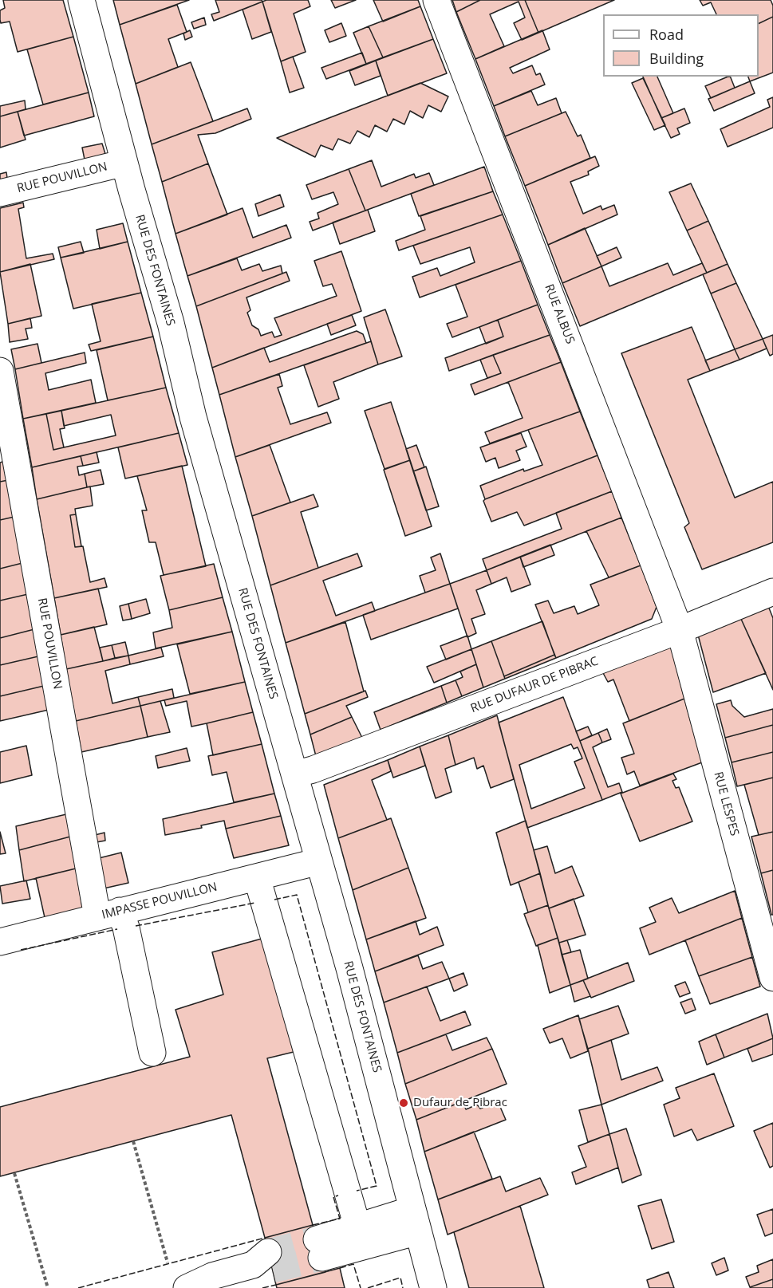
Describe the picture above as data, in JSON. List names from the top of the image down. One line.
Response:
{"streets":{"street":["RUE POUVILLON","RUE DES FONTAINES","RUE ALBUS","RUE DUFAUR DE PIBRAC","RUE LESPES","IMPASSE POUVILLON"]},"crossings":[["RUE POUVILLON","RUE DES FONTAINES"],["RUE POUVILLON","IMPASSE POUVILLON"],["RUE DES FONTAINES","RUE DUFAUR DE PIBRAC"],["RUE DES FONTAINES","IMPASSE POUVILLON"],["RUE ALBUS","RUE DUFAUR DE PIBRAC"],["RUE ALBUS","RUE LESPES"],["RUE DUFAUR DE PIBRAC","RUE LESPES"]],"places":["Dufaur de Pibrac"],"legend":["Road","Building"]}
